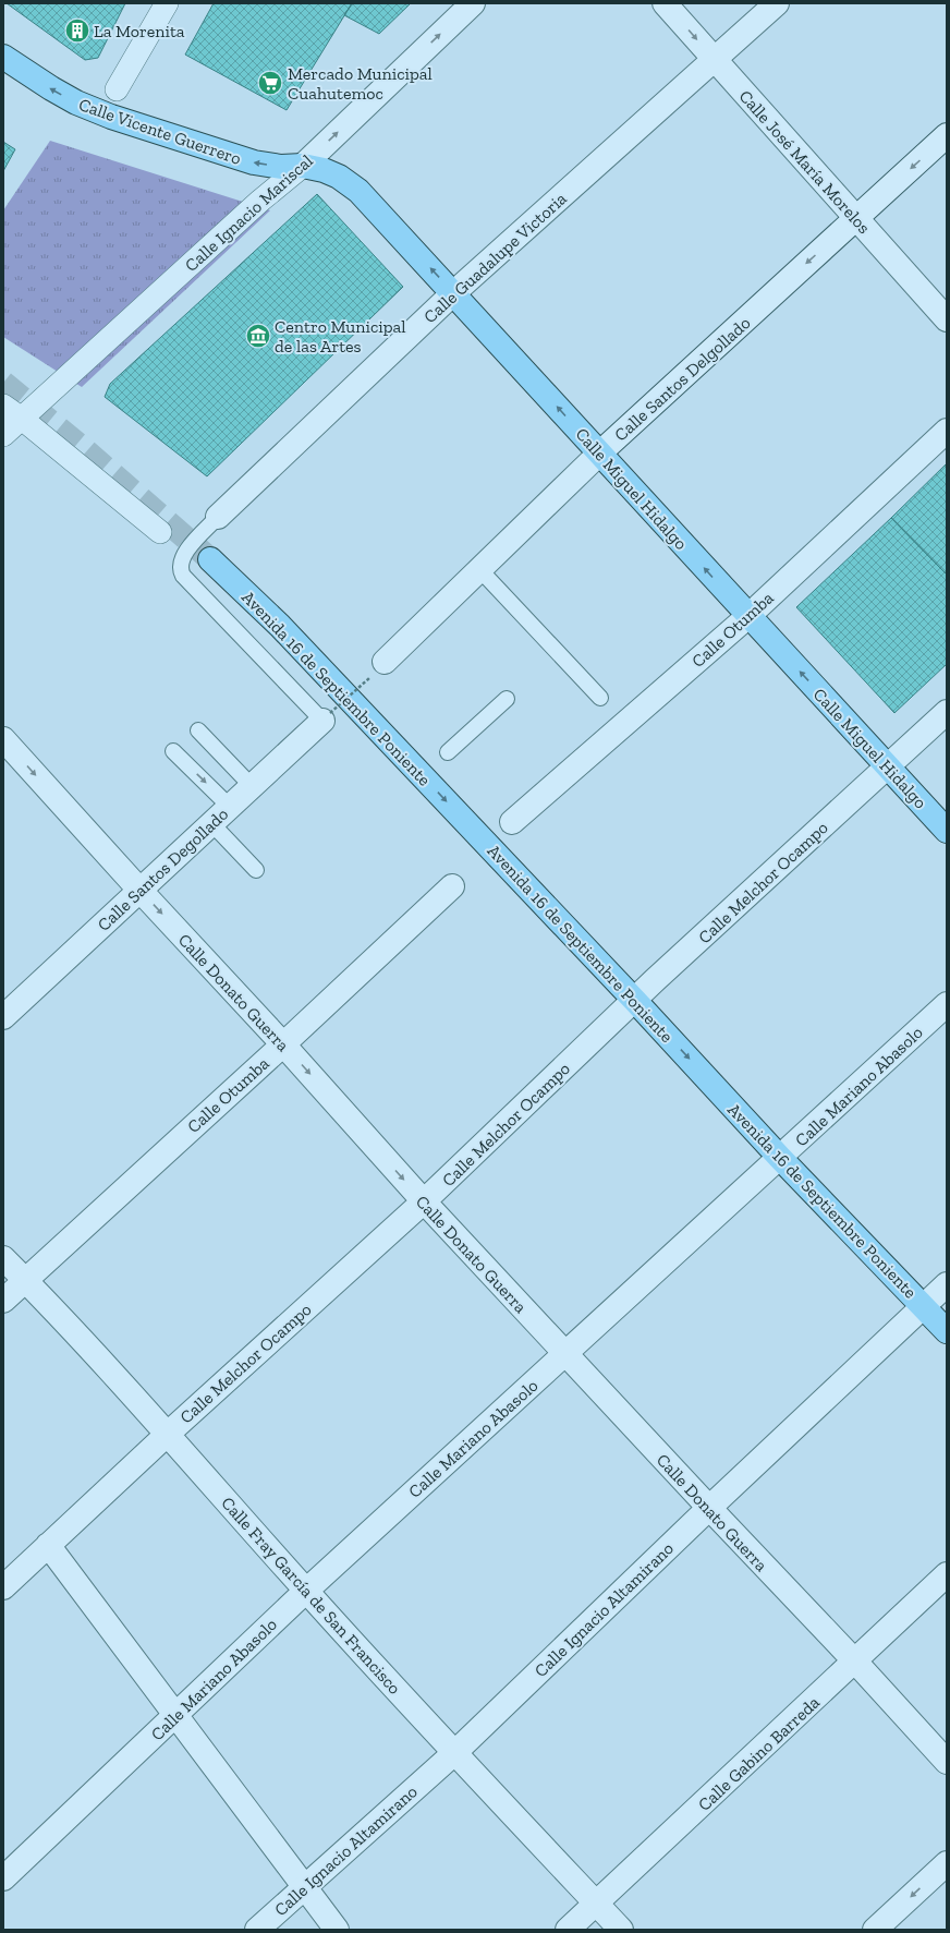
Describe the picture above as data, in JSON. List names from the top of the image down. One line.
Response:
{"streets":{"main road":["Calle Vicente Guerrero","Calle Miguel Hidalgo","Avenida 16 de Septiembre Poniente"],"street":["Calle José María Morelos","Calle Ignacio Mariscal","Calle Guadalupe Victoria","Calle Santos Delgollado","Calle Otumba","Calle Santos Degollado","Calle Melchor Ocampo","Calle Donato Guerra","Calle Mariano Abasolo","Calle Fray García de San Francisco","Calle Ignacio Altamirano","Calle Gabino Barreda"]},"crossings":[["Calle Vicente Guerrero","Calle Ignacio Mariscal"],["Calle Vicente Guerrero","Calle Miguel Hidalgo"],["Calle José María Morelos","Calle Guadalupe Victoria"],["Calle José María Morelos","Calle Santos Delgollado"],["Calle Ignacio Mariscal","Calle Miguel Hidalgo"],["Calle Guadalupe Victoria","Calle Miguel Hidalgo"],["Calle Santos Delgollado","Calle Miguel Hidalgo"],["Calle Miguel Hidalgo","Calle Otumba"],["Calle Miguel Hidalgo","Calle Melchor Ocampo"],["Calle Otumba","Calle Donato Guerra"],["Calle Otumba","Calle Fray García de San Francisco"],["Avenida 16 de Septiembre Poniente","Calle Melchor Ocampo"],["Avenida 16 de Septiembre Poniente","Calle Mariano Abasolo"],["Avenida 16 de Septiembre Poniente","Calle Ignacio Altamirano"],["Calle Santos Degollado","Calle Donato Guerra"],["Calle Melchor Ocampo","Calle Donato Guerra"],["Calle Melchor Ocampo","Calle Fray García de San Francisco"],["Calle Donato Guerra","Calle Mariano Abasolo"],["Calle Donato Guerra","Calle Ignacio Altamirano"],["Calle Donato Guerra","Calle Gabino Barreda"],["Calle Mariano Abasolo","Calle Fray García de San Francisco"],["Calle Fray García de San Francisco","Calle Ignacio Altamirano"],["Calle Fray García de San Francisco","Calle Gabino Barreda"]],"one_way":["Calle Vicente Guerrero","Calle Ignacio Mariscal","Calle Santos Delgollado","Calle Miguel Hidalgo","Avenida 16 de Septiembre Poniente","Calle Donato Guerra"],"places":{"building":["La Morenita"],"supermarket":["Mercado Municipal Cuahutemoc"],"museum":["Centro Municipal de las Artes"]}}
